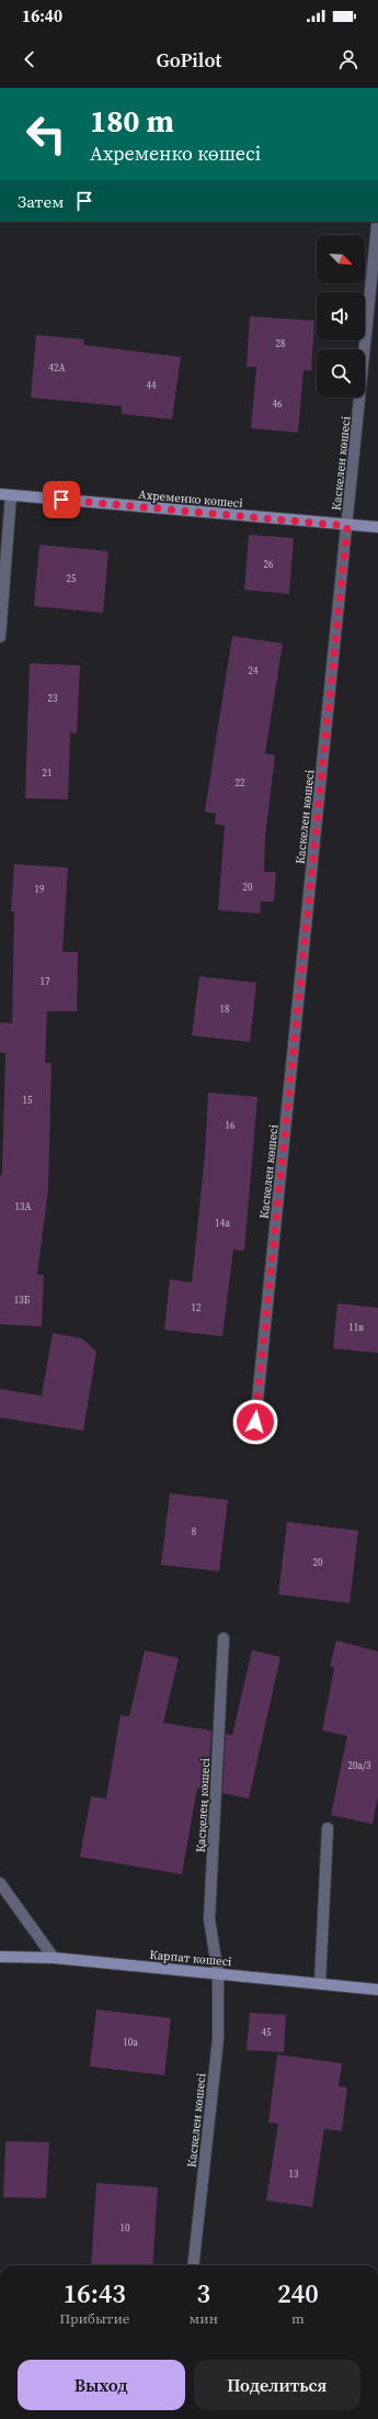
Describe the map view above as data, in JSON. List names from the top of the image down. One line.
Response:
{"streets":{"street":["Каскелен көшесі","Ахременко көшесі","Қасқелең көшесі","Карпат көшесі"]},"crossings":[["Каскелен көшесі","Ахременко көшесі"],["Каскелен көшесі","Қасқелең көшесі"],["Каскелен көшесі","Карпат көшесі"],["Қасқелең көшесі","Карпат көшесі"]],"house_numbers":["28","42А","44","46","26","25","24","23","21","22","20","19","17","18","15","16","13А","14а","13Б","12","11в","8","20","20а/3","45","10а","13","10"],"north":"bottom right","page":{"status":"16:40","header":"GoPilot","turn":["180 m","Ахременко көшесі"],"then":"Затем","eta":["16:43","Прибытие","3","мин","240","m"],"buttons":["Выход","Поделиться"]}}
